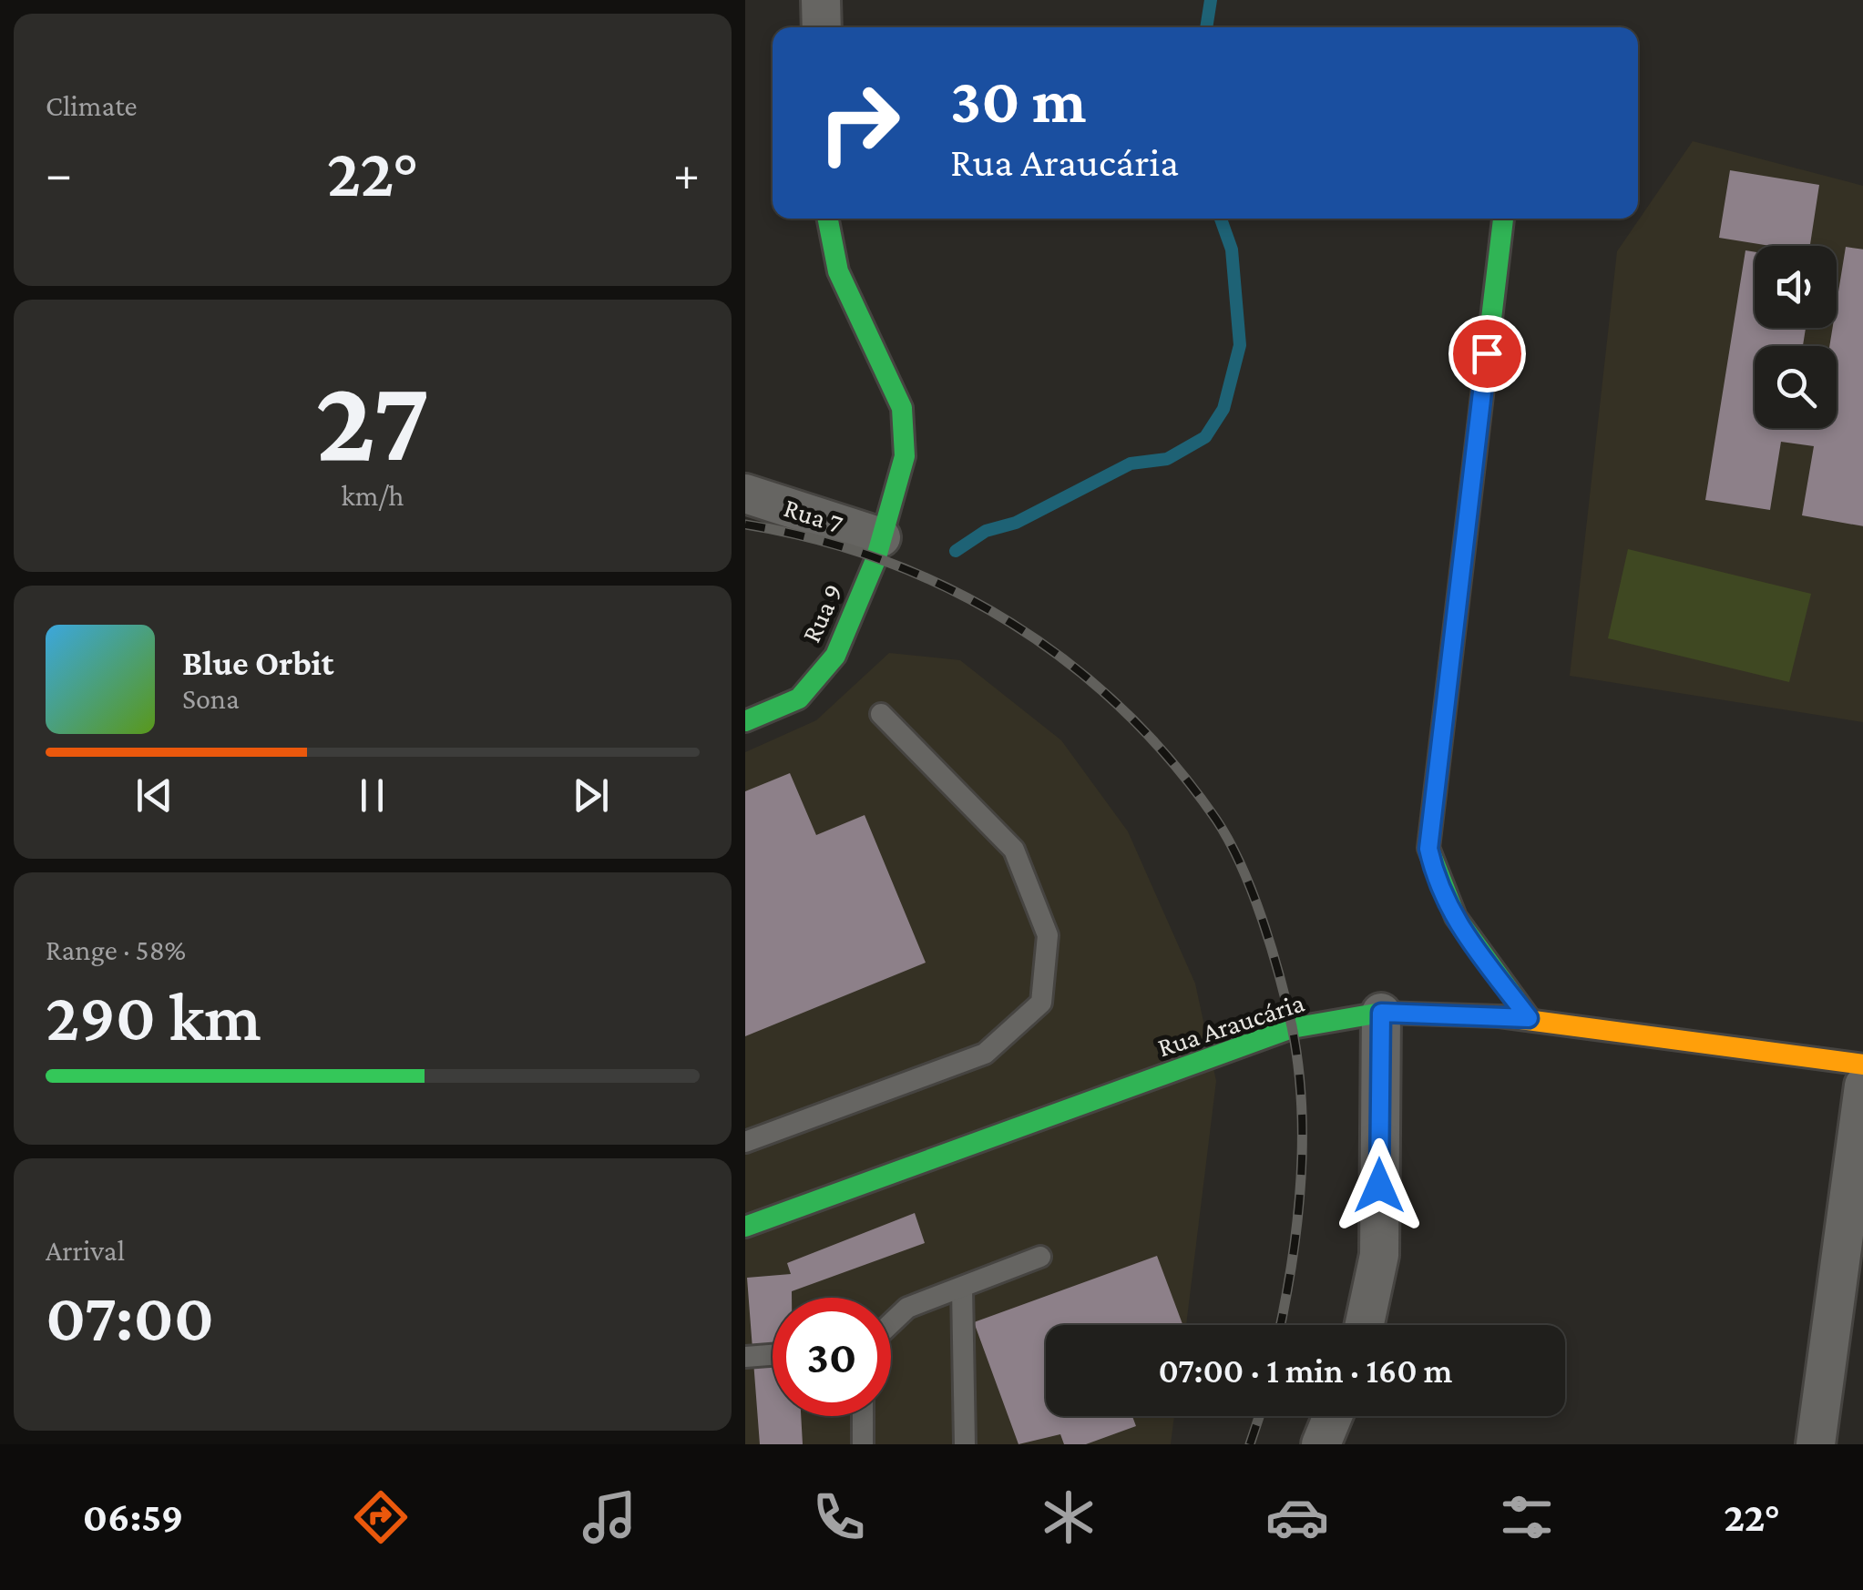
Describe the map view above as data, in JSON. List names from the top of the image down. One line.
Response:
{"streets":{"street":["Rua 7","Rua 9","Rua Araucária"]},"crossings":[["Rua 7","Rua 9"]],"page":{"tile":["Climate",["27","km/h"],["Range · 58%","290 km"],["Arrival","07:00"]],"turn":["30 m","Rua Araucária"],"heat":["−","22°","+"],"song":["Blue Orbit","Sona"],"limit":"30","trip":"07:00 · 1 min · 160 m","tabs":["06:59","22°"]}}
